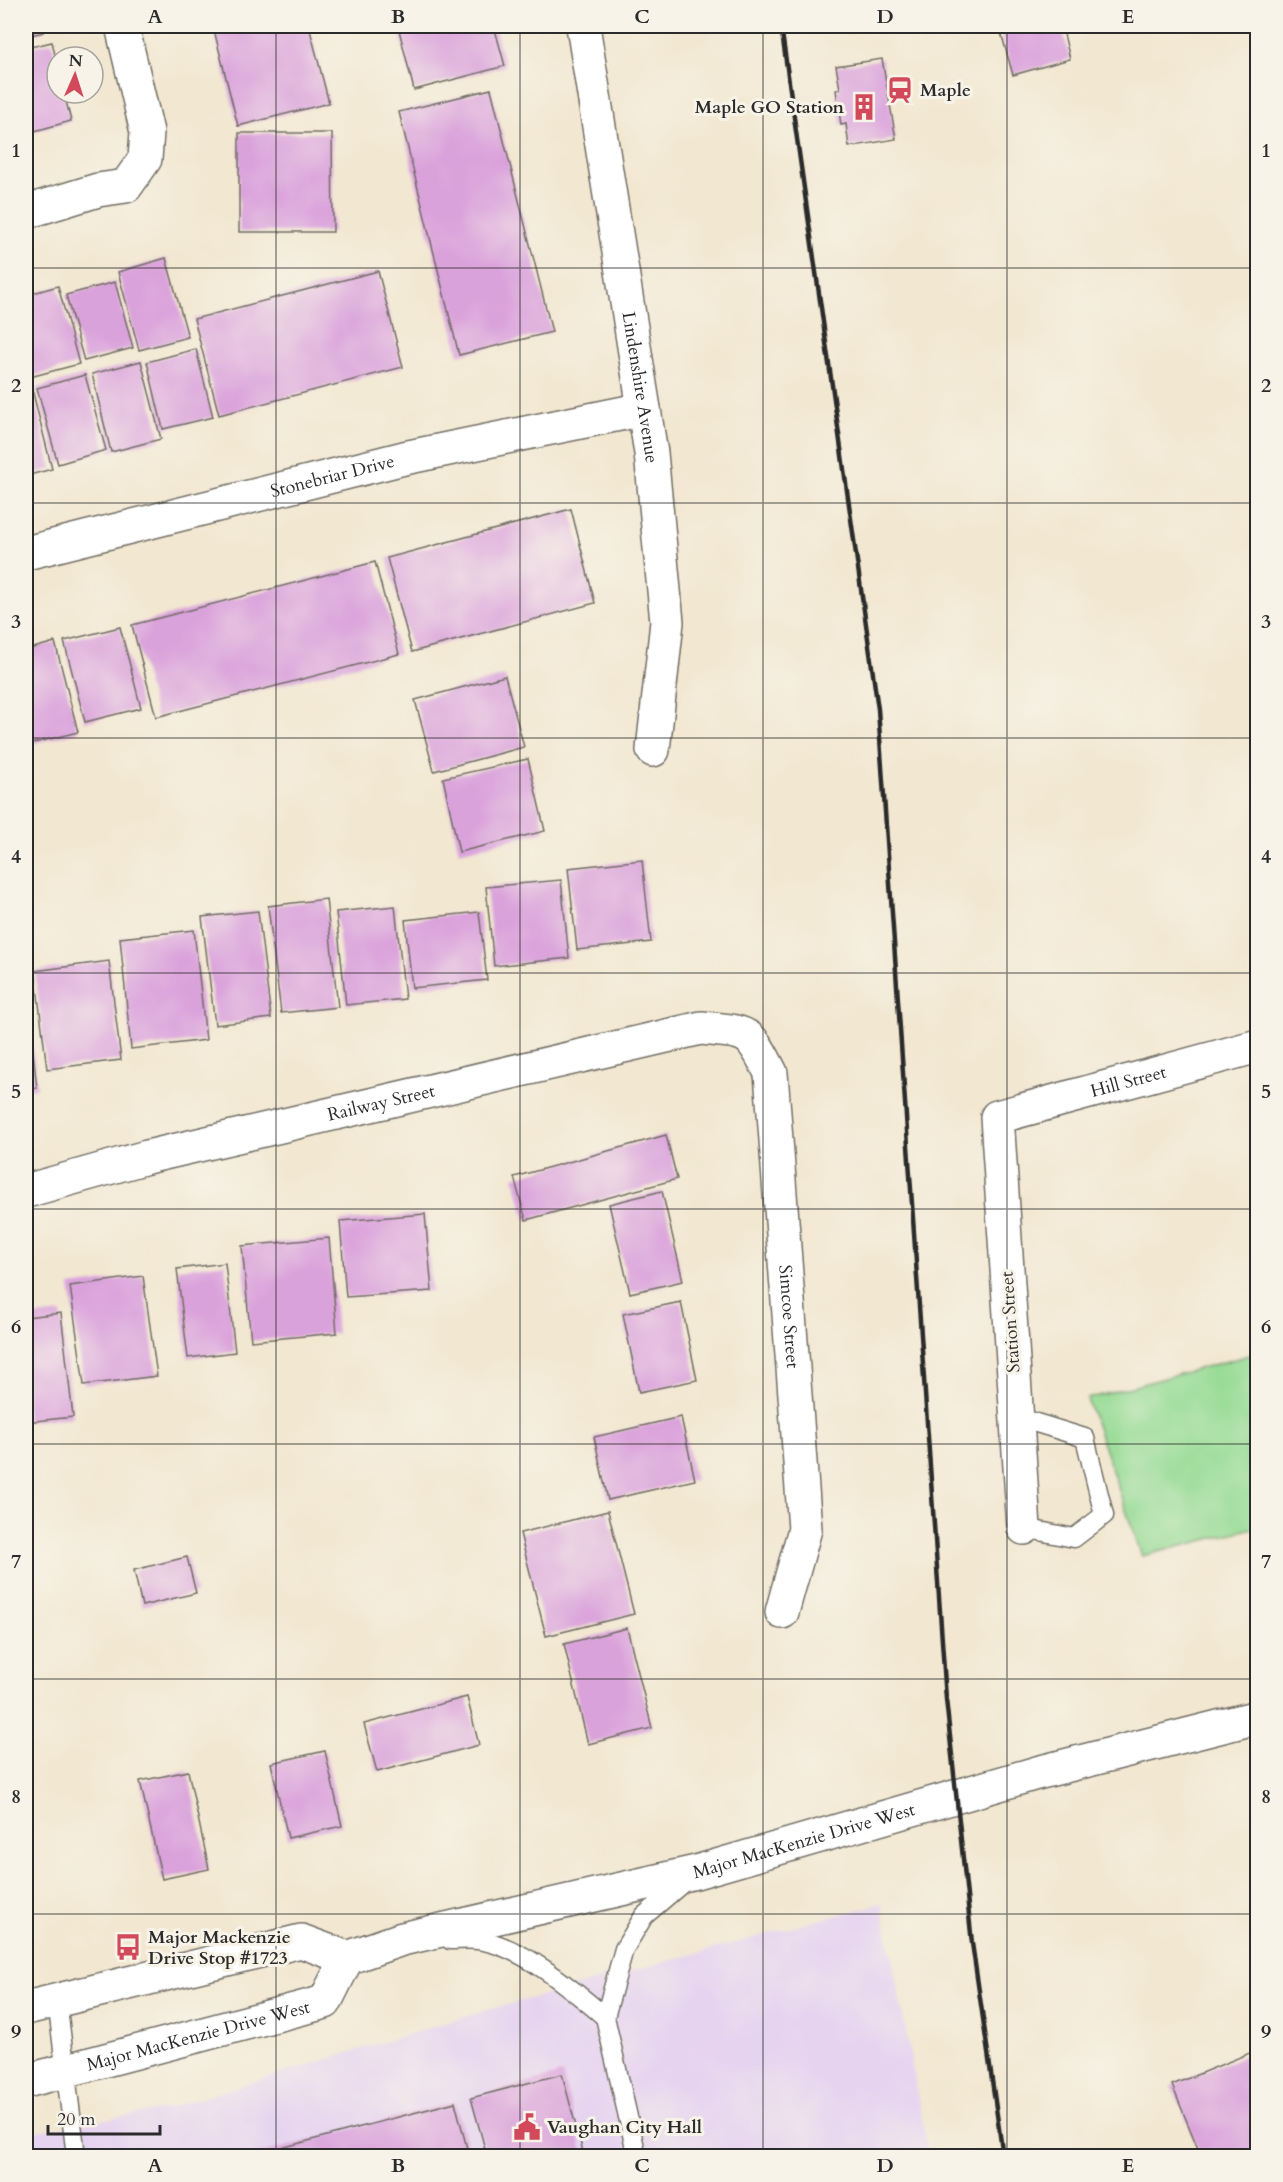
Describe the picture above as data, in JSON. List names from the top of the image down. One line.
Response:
{"streets":{"street":["Lindenshire Avenue","Stonebriar Drive","Hill Street","Railway Street","Simcoe Street","Station Street","Major MacKenzie Drive West"]},"crossings":[["Lindenshire Avenue","Stonebriar Drive"],["Hill Street","Station Street"],["Railway Street","Simcoe Street"]],"places":{"station":["Maple"],"building":["Maple GO Station"],"bus stop":["Major Mackenzie Drive Stop #1723"],"public building":["Vaughan City Hall"]},"scale_bar":"20 m","north":"top","grid":{"columns":["A","B","C","D","E"],"rows":["1","2","3","4","5","6","7","8","9"]}}
